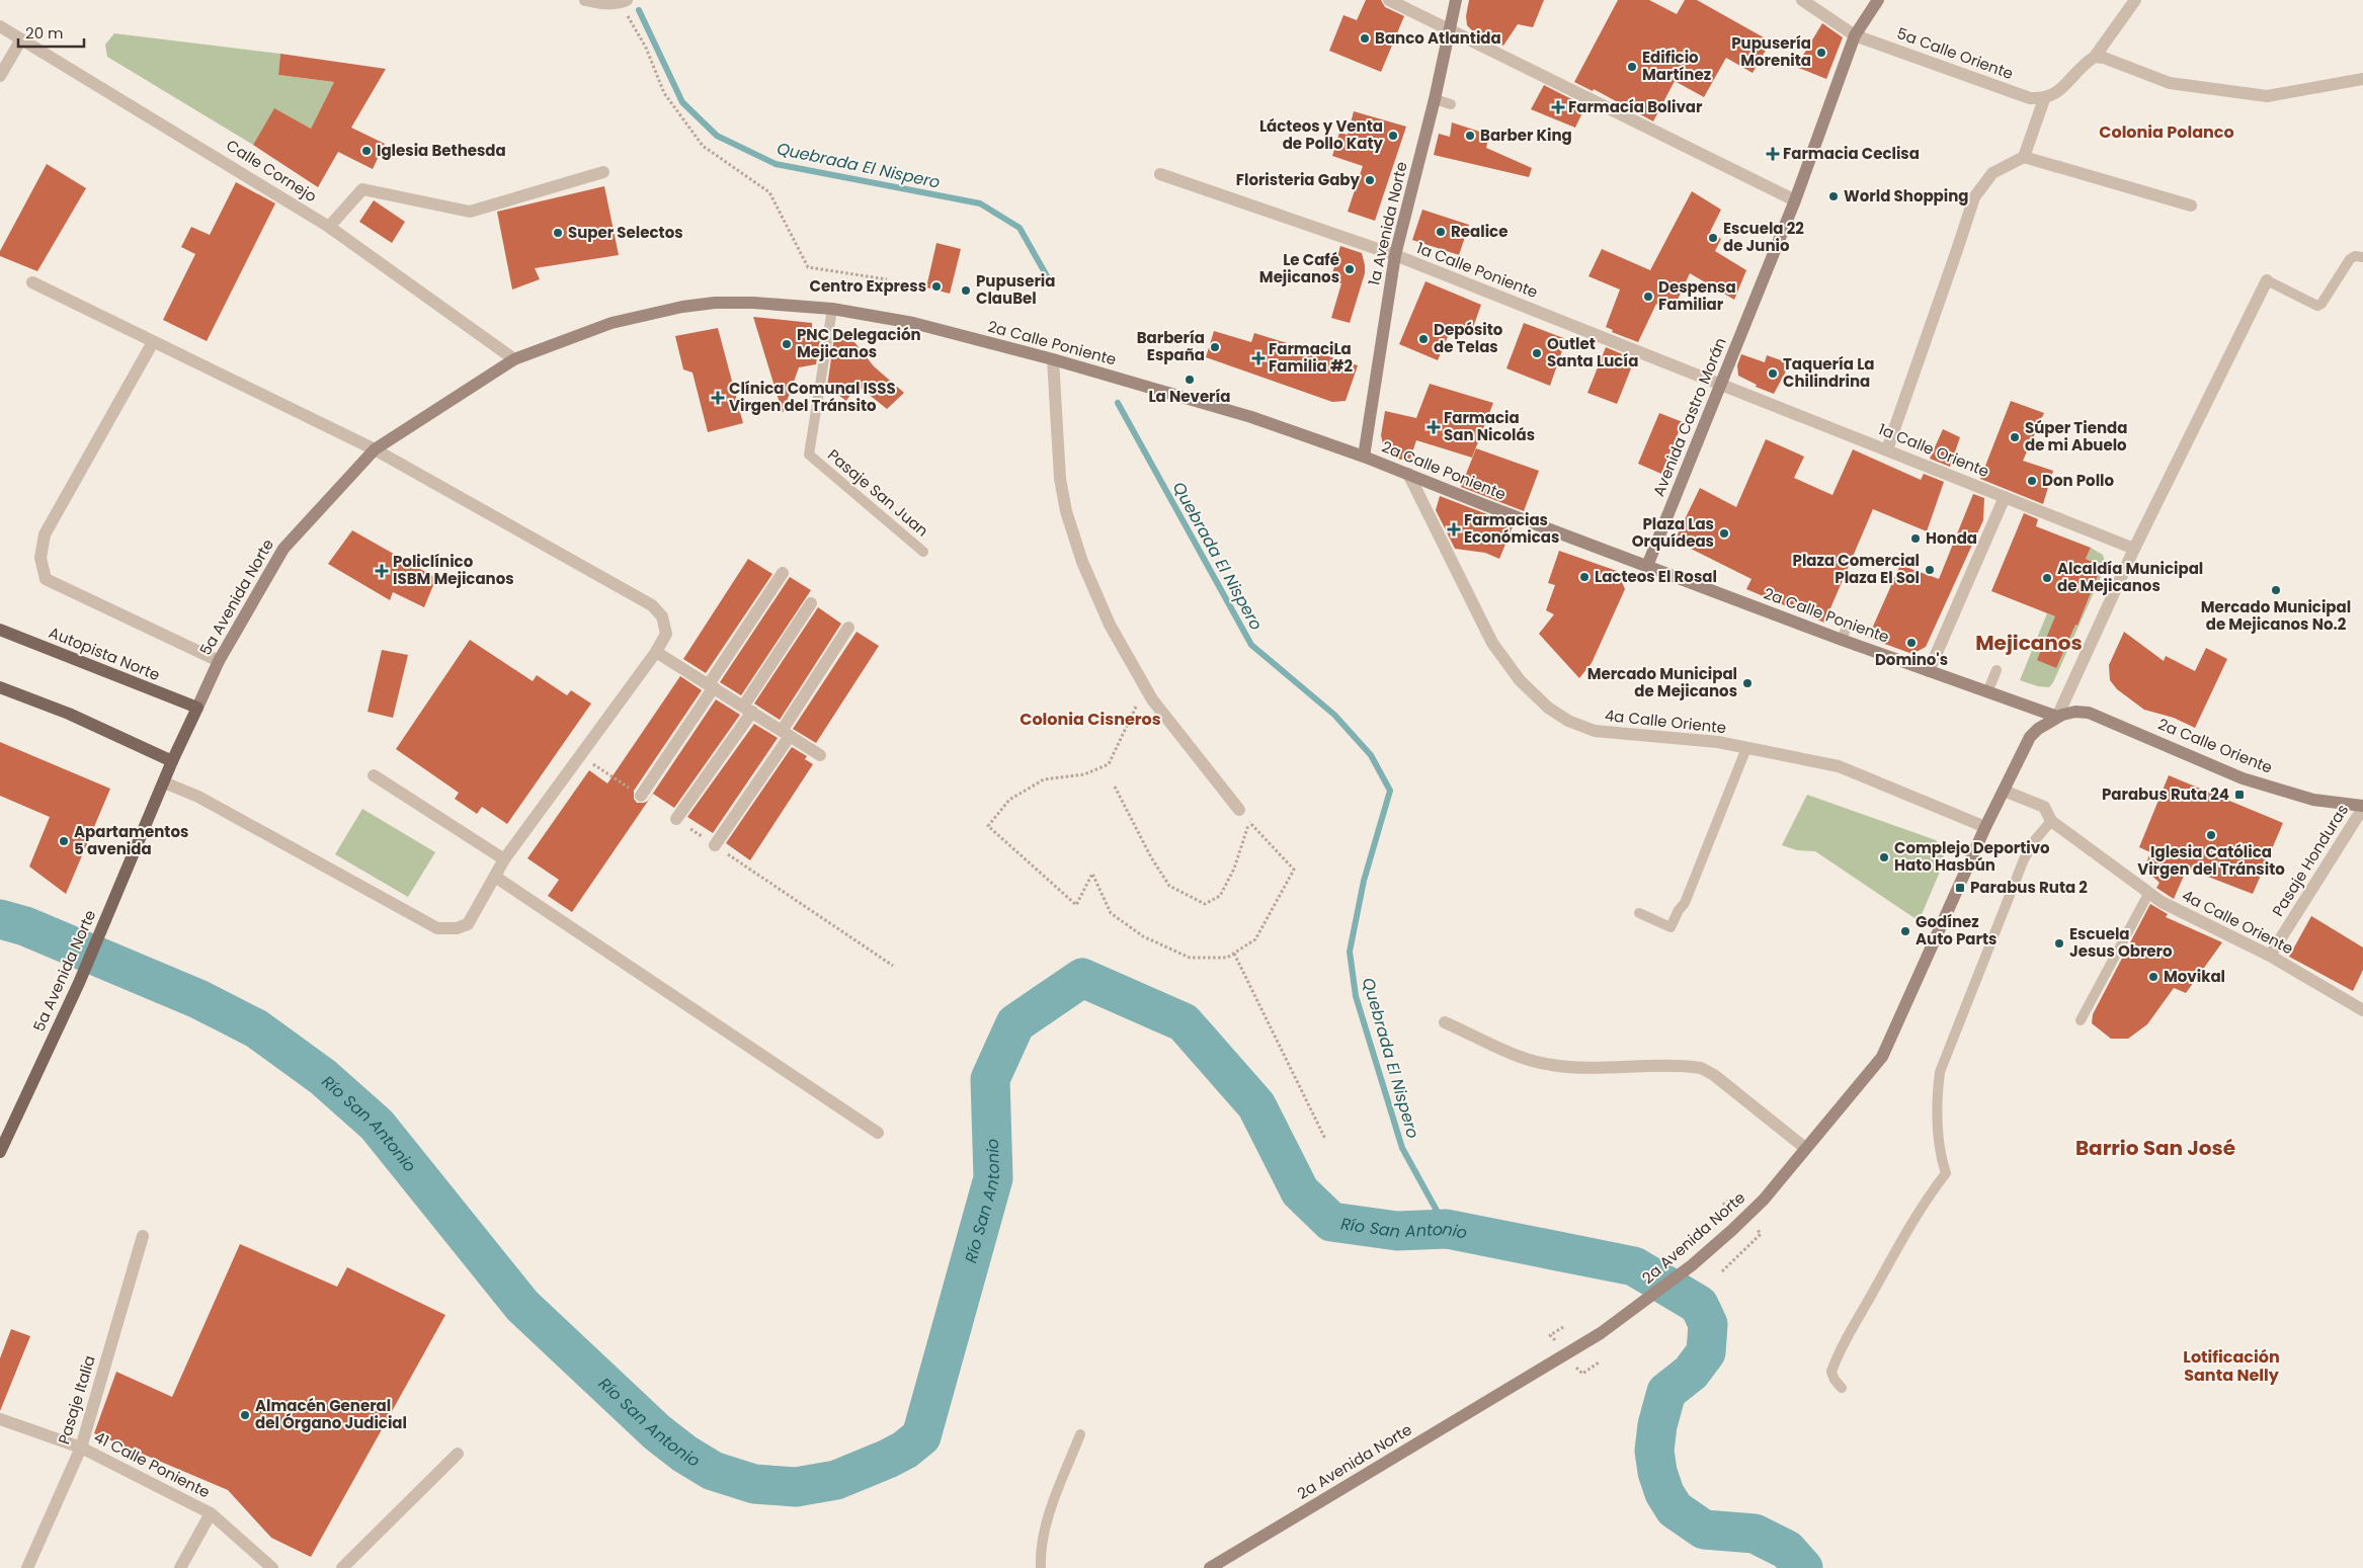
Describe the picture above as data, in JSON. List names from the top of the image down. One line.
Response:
{"streets":{"main road":["1a Avenida Norte","2a Calle Poniente","Avenida Castro Morán","5a Avenida Norte","Autopista Norte","2a Calle Oriente","2a Avenida Norte"],"street":["5a Calle Oriente","Calle Cornejo","1a Calle Poniente","1a Calle Oriente","4a Calle Oriente","Pasaje Honduras","Pasaje Italia","41 Calle Poniente"],"lane":["Pasaje San Juan"]},"crossings":[["5a Calle Oriente","Avenida Castro Morán"],["Calle Cornejo","5a Avenida Norte"],["1a Avenida Norte","1a Calle Poniente"],["1a Avenida Norte","2a Calle Poniente"],["1a Calle Poniente","Avenida Castro Morán"],["1a Calle Poniente","1a Calle Oriente"],["2a Calle Poniente","Avenida Castro Morán"],["2a Calle Poniente","Pasaje San Juan"],["2a Calle Poniente","5a Avenida Norte"],["2a Calle Poniente","4a Calle Oriente"],["2a Calle Poniente","2a Calle Oriente"],["2a Calle Poniente","2a Avenida Norte"],["Avenida Castro Morán","1a Calle Oriente"],["Pasaje San Juan","5a Avenida Norte"],["5a Avenida Norte","Autopista Norte"],["4a Calle Oriente","Pasaje Honduras"],["4a Calle Oriente","2a Avenida Norte"],["2a Calle Oriente","Pasaje Honduras"],["2a Calle Oriente","2a Avenida Norte"],["Pasaje Italia","41 Calle Poniente"]],"districts":["Colonia Polanco","Mejicanos","Colonia Cisneros","Barrio San José","Lotificación Santa Nelly"],"water":["Quebrada El Nispero","Río San Antonio"],"places":{"other":["Banco Atlantida","Pupusería Morenita","Edificio Martínez","Lácteos y Venta de Pollo Katy","Barber King","Iglesia Bethesda","Floristeria Gaby","World Shopping","Realice","Super Selectos","Escuela 22 de Junio","Le Café Mejicanos","Centro Express","Pupuseria ClauBel","Despensa Familiar","Depósito de Telas","PNC Delegación Mejicanos","Barbería España","Outlet Santa Lucía","Taquería La Chilindrina","La Nevería","Súper Tienda de mi Abuelo","Don Pollo","Plaza Las Orquídeas","Honda","Plaza Comercial Plaza El Sol","Lacteos El Rosal","Alcaldía Municipal de Mejicanos","Mercado Municipal de Mejicanos No.2","Domino's","Mercado Municipal de Mejicanos","Iglesia Católica Virgen del Tránsito","Apartamentos 5 avenida","Complejo Deportivo Hato Hasbún","Godínez Auto Parts","Escuela Jesus Obrero","Movikal","Almacén General del Órgano Judicial"],"health":["Farmacía Bolivar","Farmacia Ceclisa","FarmaciLa Familia #2","Clínica Comunal ISSS Virgen del Tránsito","Farmacia San Nicolás","Farmacias Económicas","Policlínico ISBM Mejicanos"],"transit":["Parabus Ruta 24","Parabus Ruta 2"]},"scale_bar":"20 m"}
